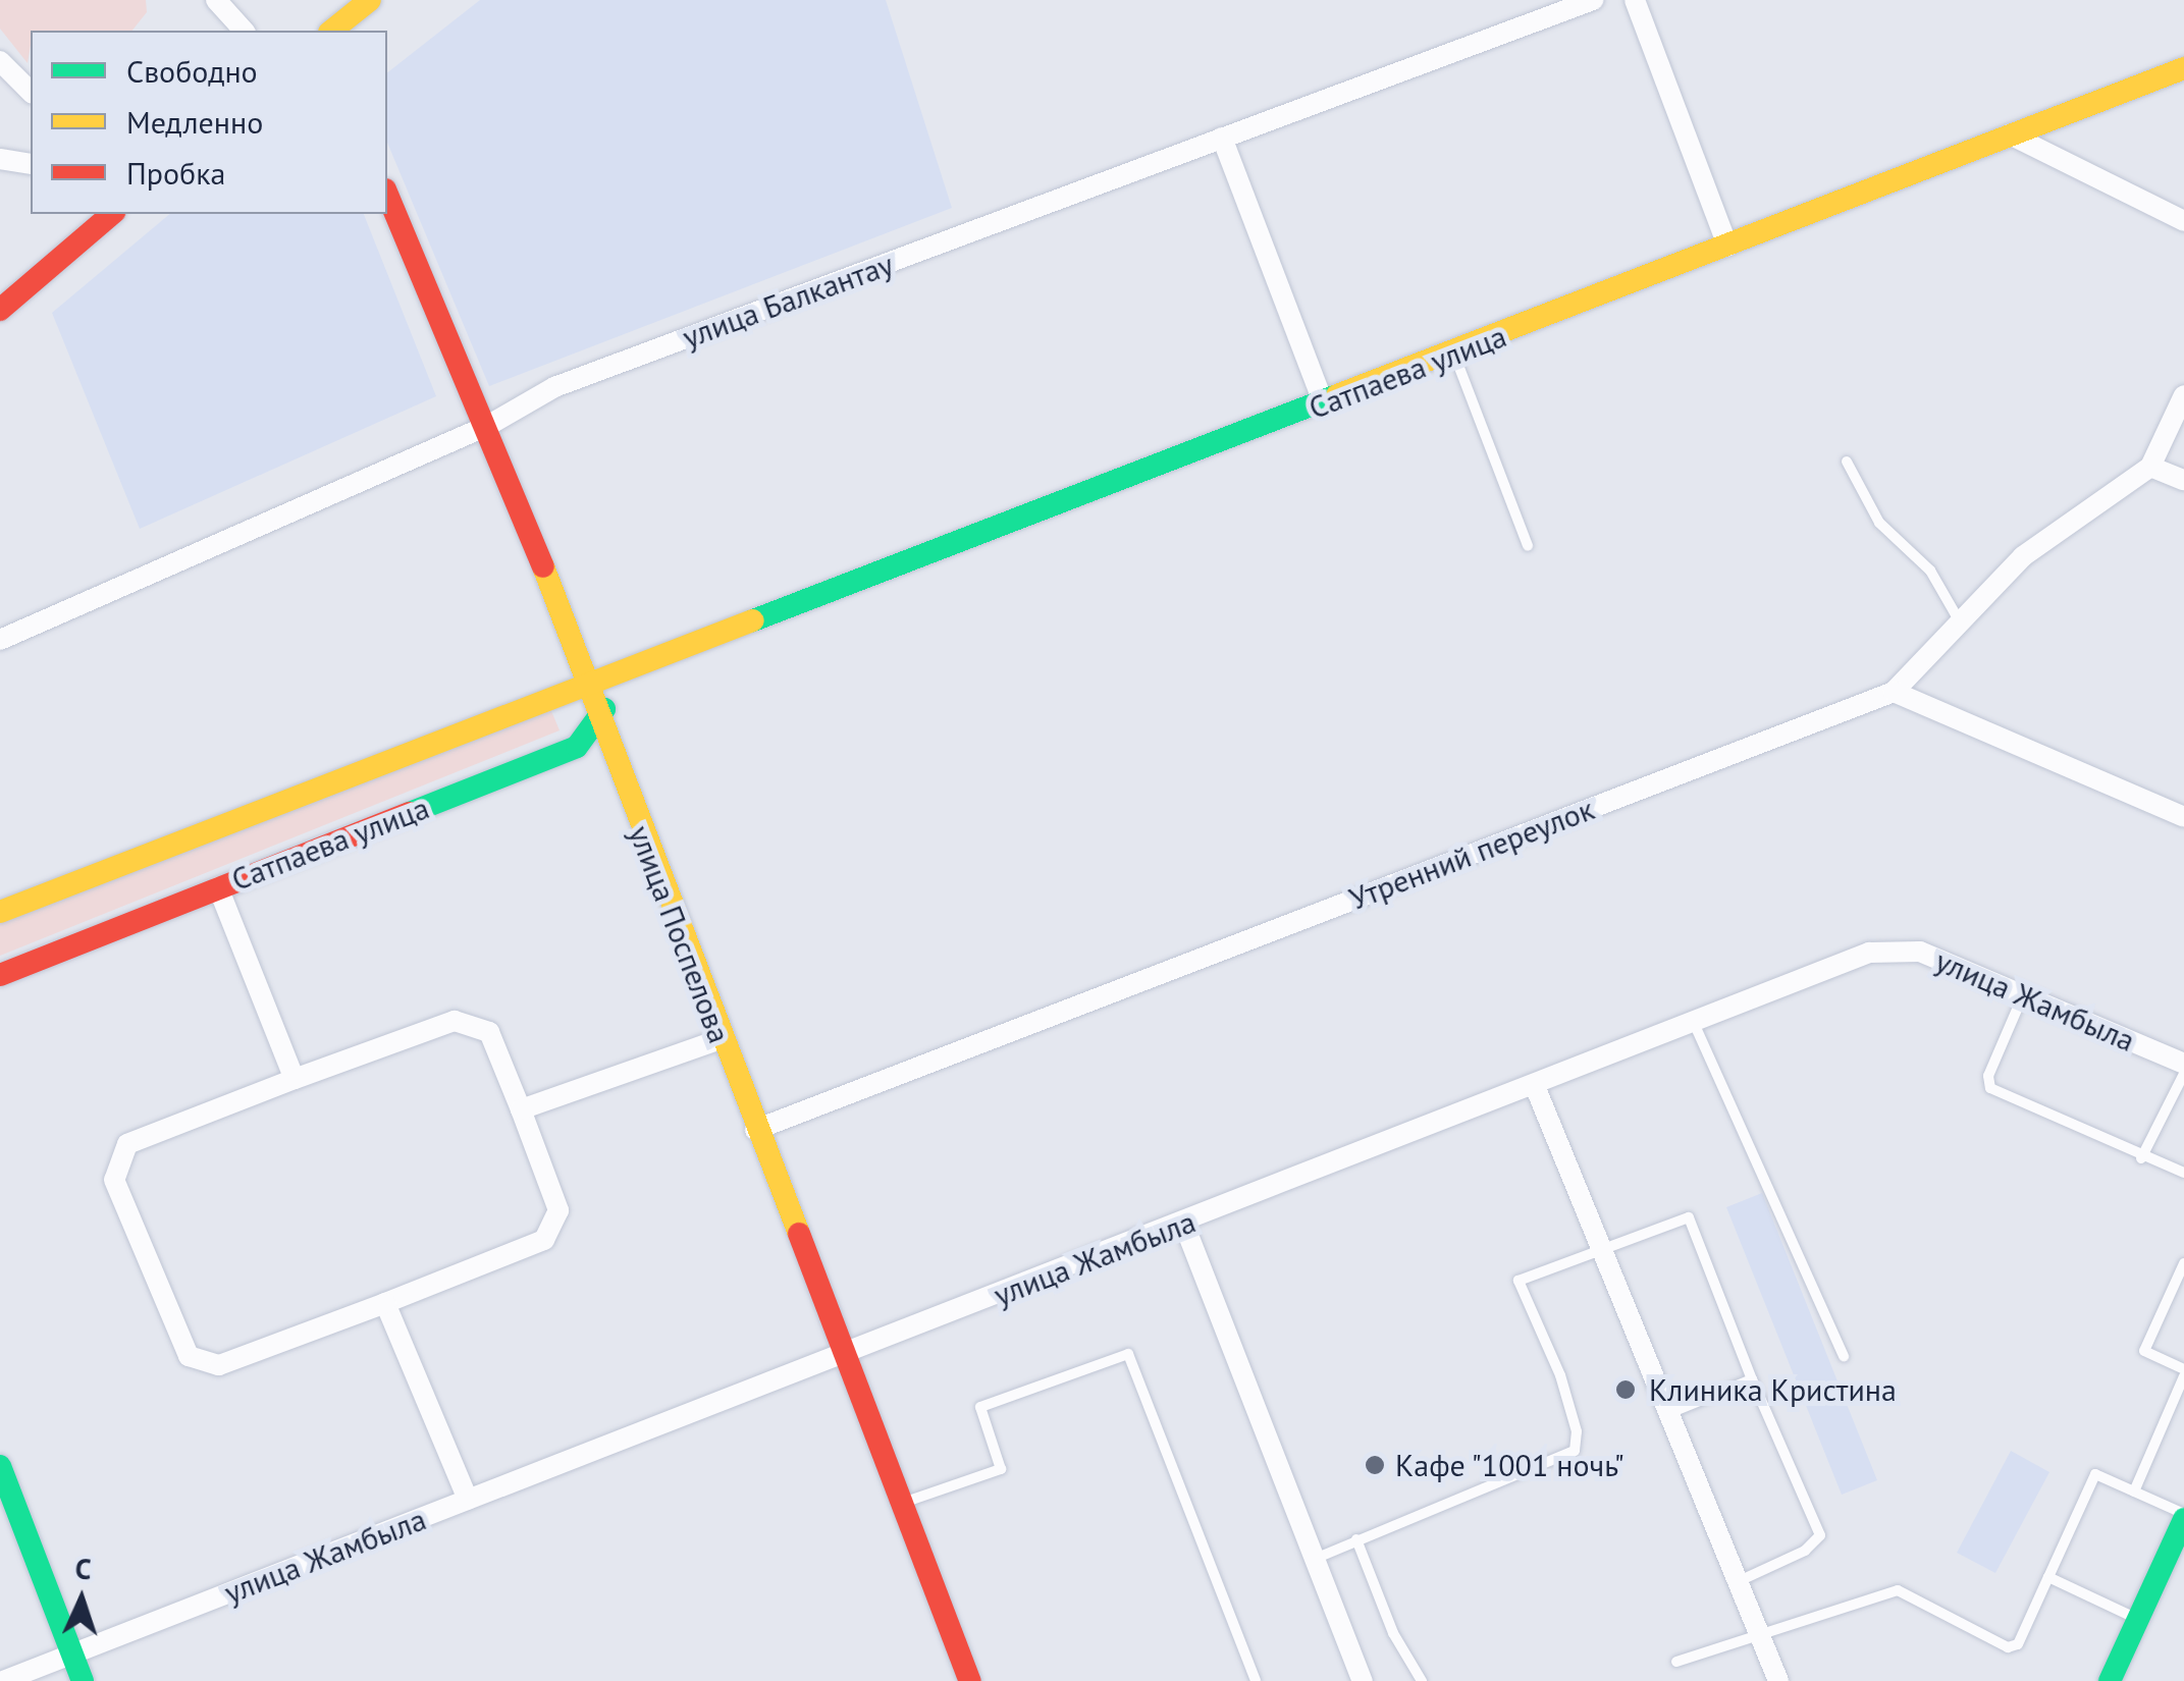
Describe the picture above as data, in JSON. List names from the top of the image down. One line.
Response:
{"streets":{"street":["улица Балкантау","Сатпаева улица","Утренний переулок","улица Поспелова","улица Жамбыла"]},"crossings":[["улица Балкантау","улица Поспелова"],["Сатпаева улица","улица Поспелова"],["Утренний переулок","улица Поспелова"],["улица Поспелова","улица Жамбыла"]],"places":["Клиника Кристина","Кафе \"1001 ночь\""],"legend":["Свободно","Медленно","Пробка"],"north":"top"}
